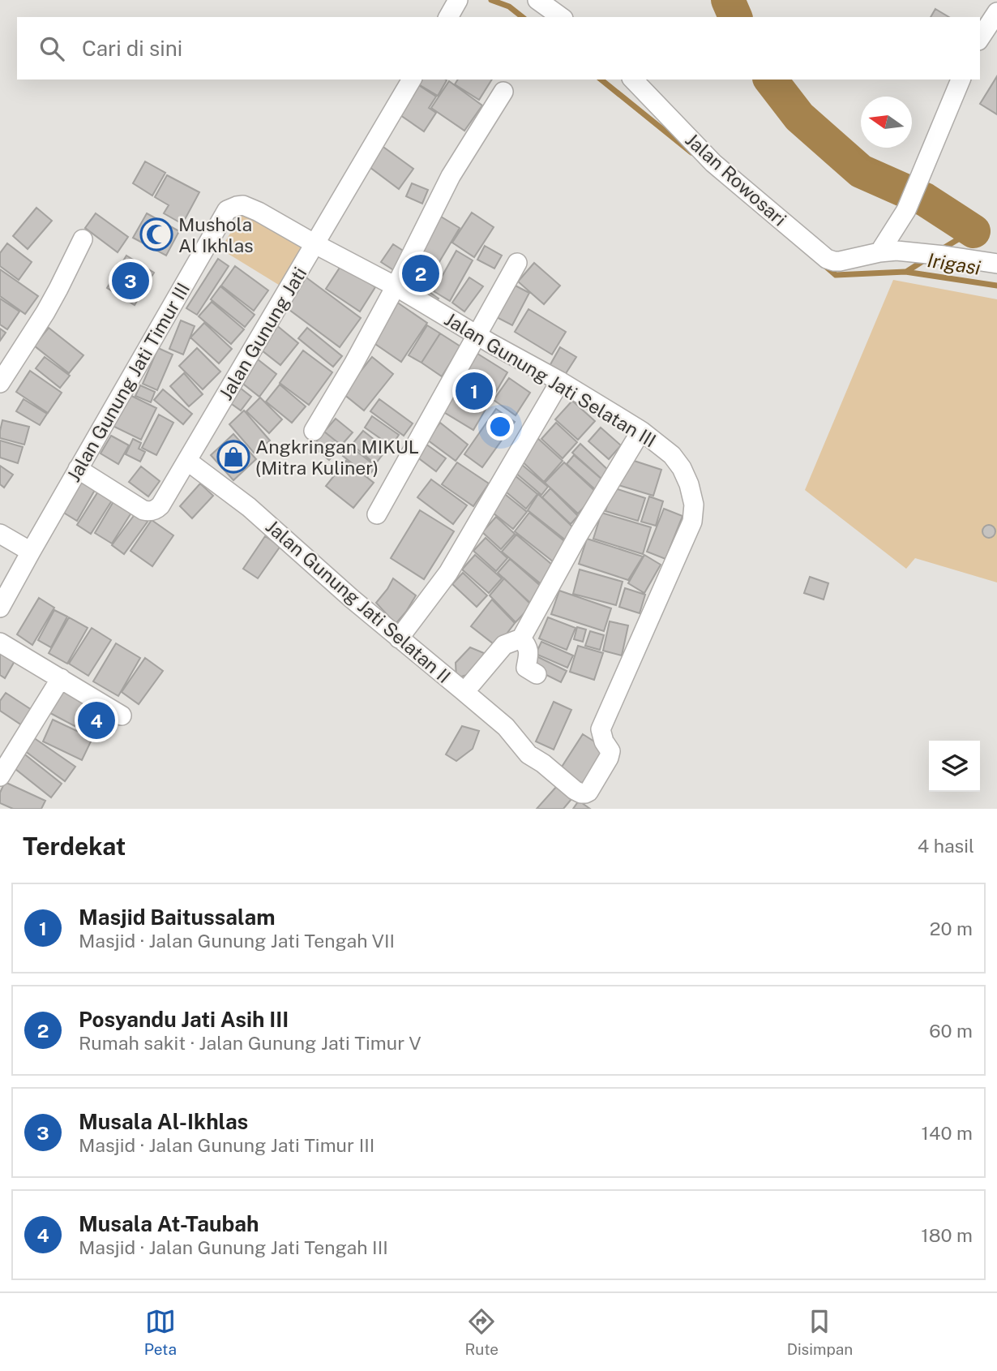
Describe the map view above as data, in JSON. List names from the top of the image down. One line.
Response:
{"streets":{"street":["Jalan Rowosari","Jalan Gunung Jati","Jalan Gunung Jati Selatan III","Jalan Gunung Jati Timur III","Jalan Gunung Jati Selatan II"]},"crossings":[["Jalan Gunung Jati","Jalan Gunung Jati Selatan III"],["Jalan Gunung Jati","Jalan Gunung Jati Timur III"],["Jalan Gunung Jati","Jalan Gunung Jati Selatan II"],["Jalan Gunung Jati Selatan III","Jalan Gunung Jati Timur III"],["Jalan Gunung Jati Selatan III","Jalan Gunung Jati Selatan II"]],"water":["Irigasi"],"places":{"mosque":["Mushola Al Ikhlas"],"shop":["Angkringan MIKUL (Mitra Kuliner)"]},"north":"left","page":{"search":"Cari di sini","pins":["2","3","1","4"],"heading":["Terdekat","4 hasil"],"list":[{"mark":"1","name":"Masjid Baitussalam","note":"Masjid · Jalan Gunung Jati Tengah VII","value":"20 m"},{"mark":"2","name":"Posyandu Jati Asih III","note":"Rumah sakit · Jalan Gunung Jati Timur V","value":"60 m"},{"mark":"3","name":"Musala Al-Ikhlas","note":"Masjid · Jalan Gunung Jati Timur III","value":"140 m"},{"mark":"4","name":"Musala At-Taubah","note":"Masjid · Jalan Gunung Jati Tengah III","value":"180 m"}],"nav":["Peta","Rute","Disimpan"]}}
